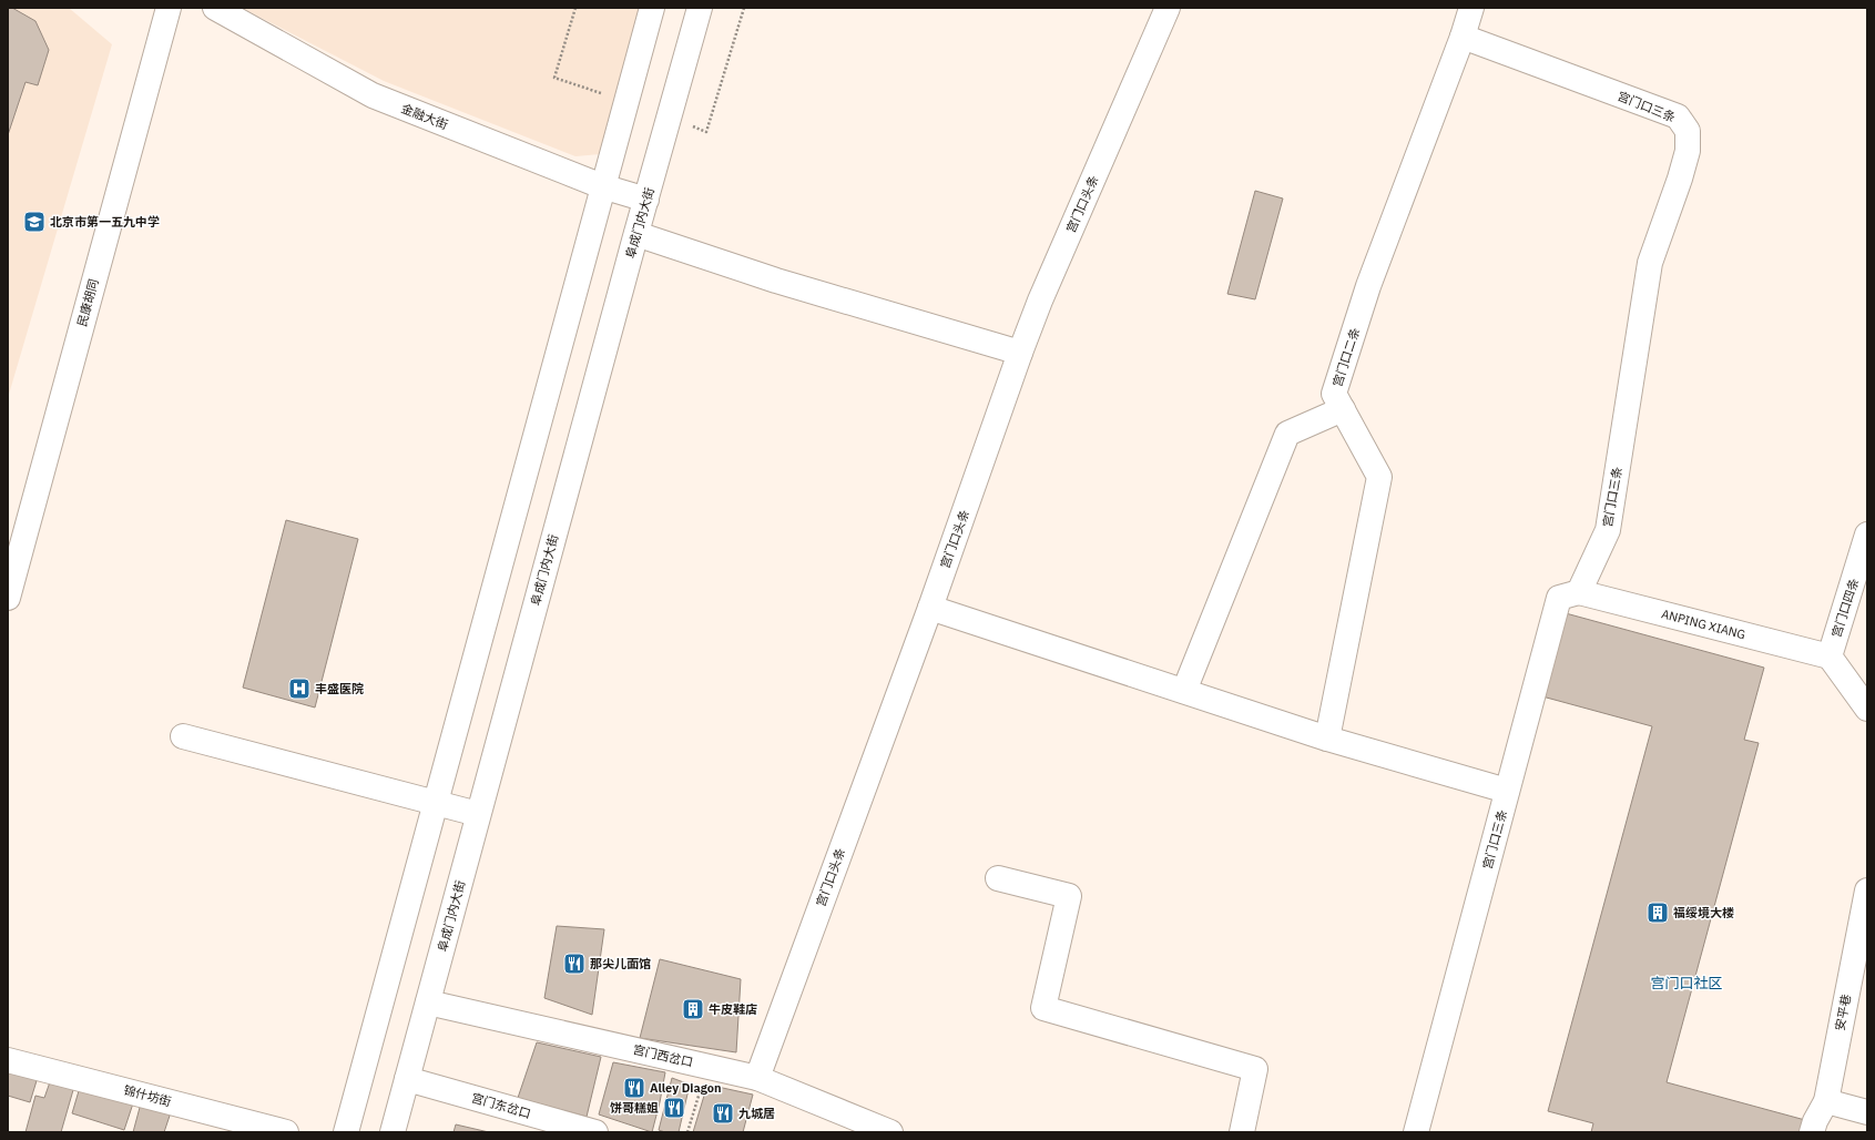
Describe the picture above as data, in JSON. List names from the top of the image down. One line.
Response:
{"streets":{"main road":["宫门口三条","金融大街","宫门口头条","阜成门内大街","民康胡同","宫门口二条","宫门口四条","ANPING XIANG","安平巷","宫门西岔口","锦什坊街","宫门东岔口"]},"crossings":[["宫门口三条","宫门口二条"],["宫门口三条","ANPING XIANG"],["金融大街","阜成门内大街"],["宫门口头条","宫门西岔口"],["阜成门内大街","宫门西岔口"],["阜成门内大街","宫门东岔口"],["宫门口四条","ANPING XIANG"]],"districts":["宫门口社区"],"places":{"school or university":["北京市第一五九中学"],"hospital":["丰盛医院"],"building":["福绥境大楼","牛皮鞋店"],"restaurant":["那尖儿面馆","Alley Diagon","饼哥糕姐","九城居"]}}
